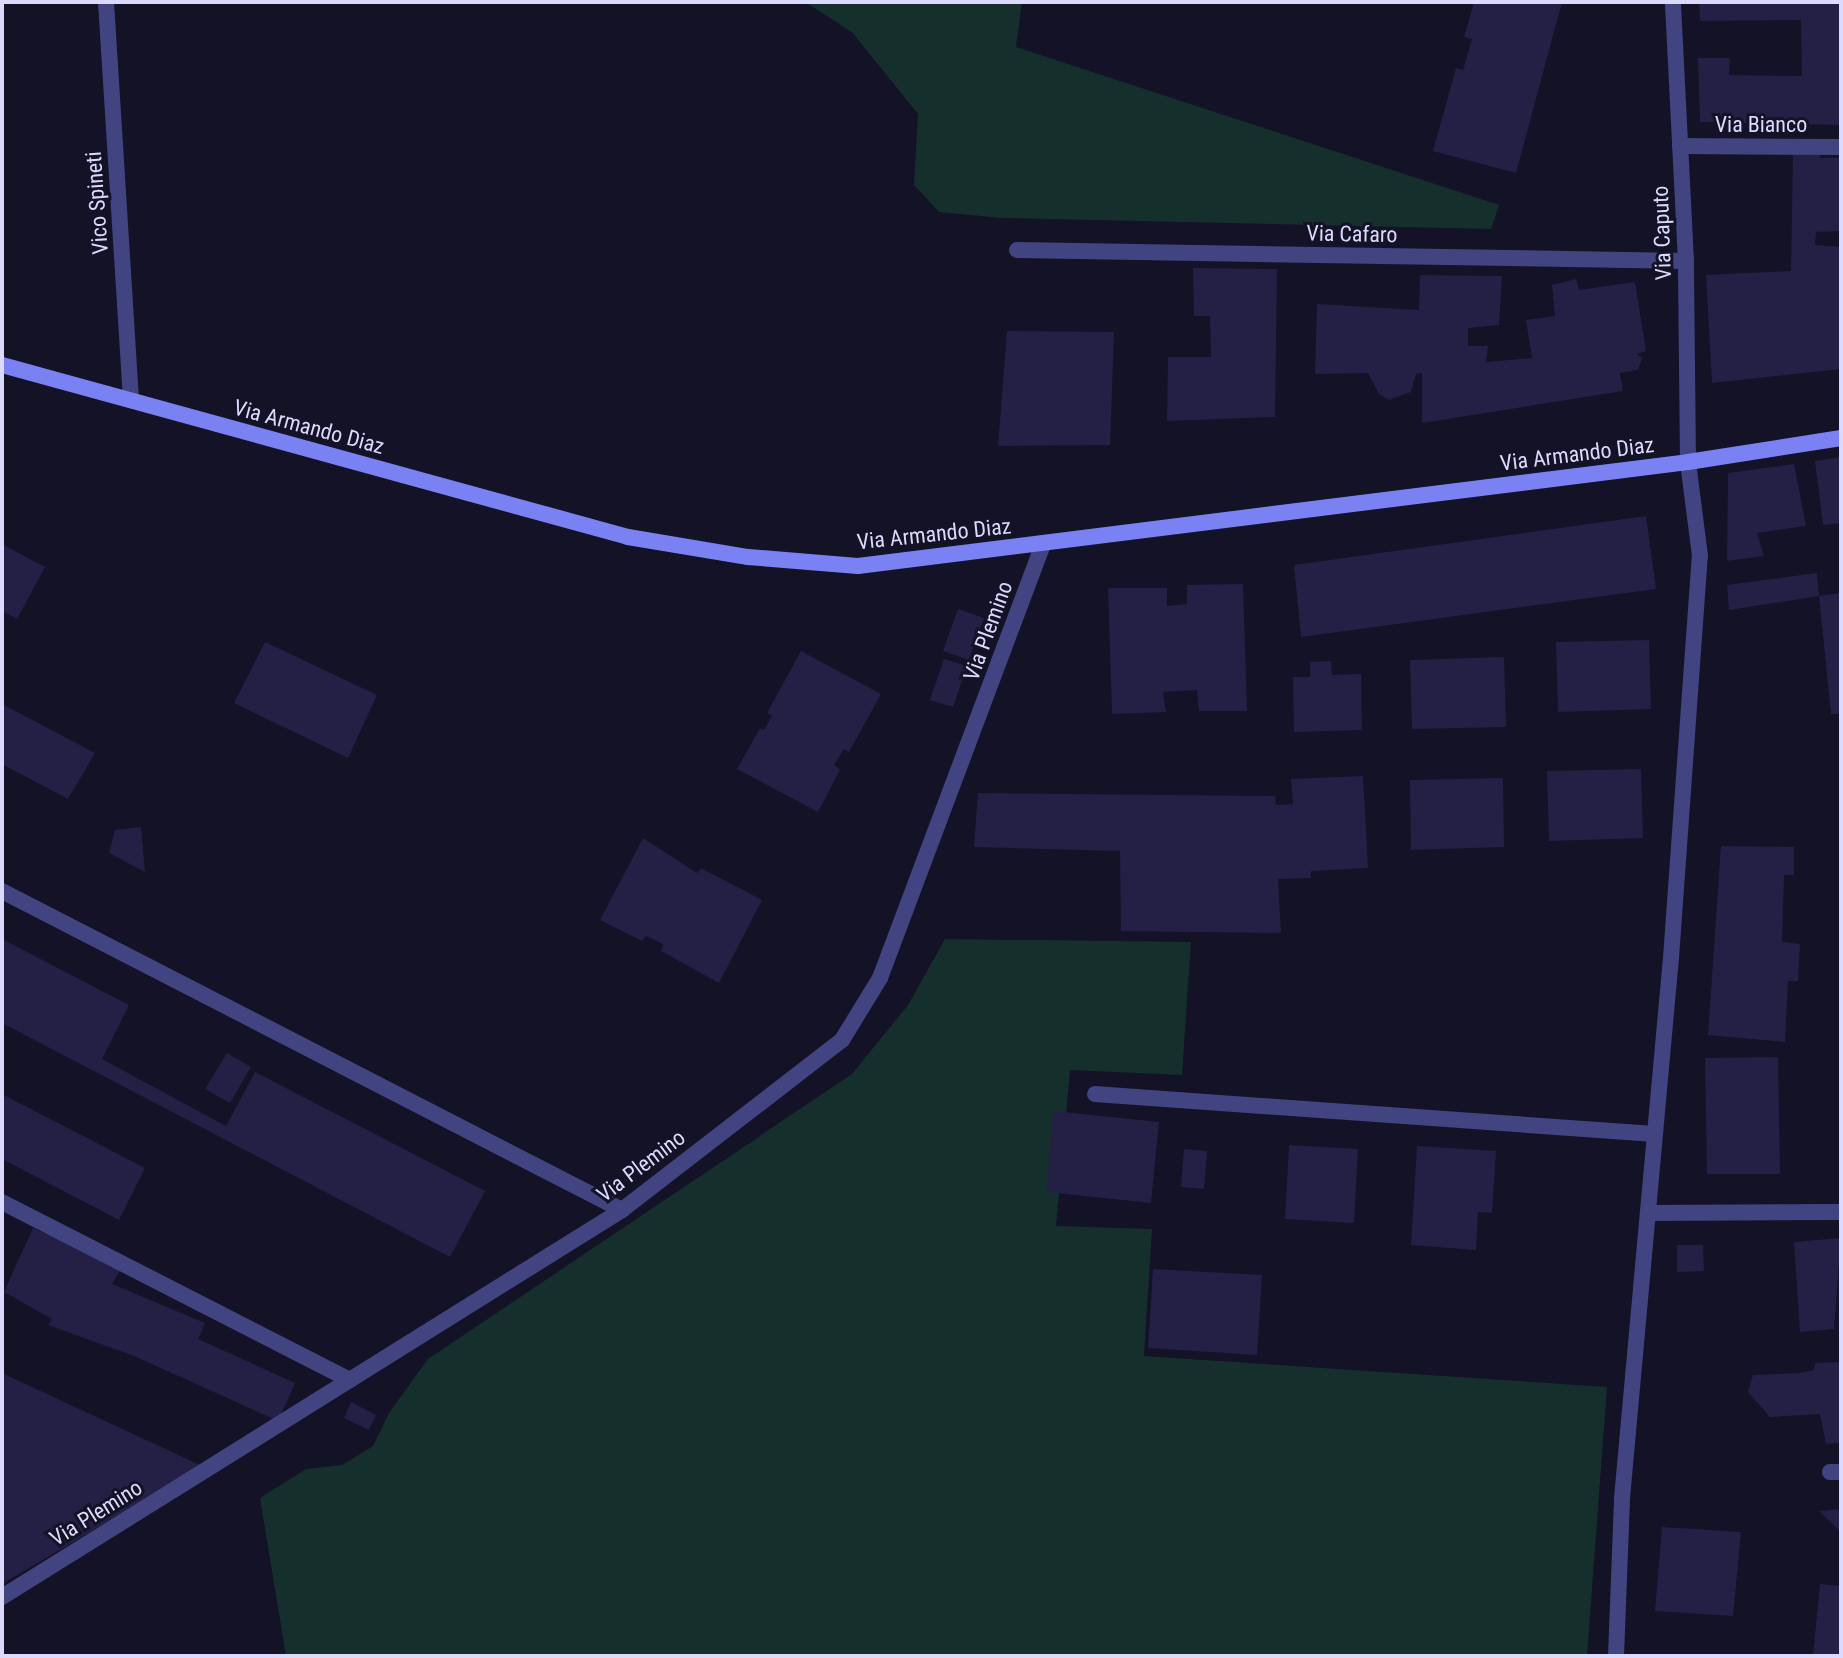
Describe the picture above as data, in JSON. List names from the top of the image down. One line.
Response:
{"streets":{"street":["Via Bianco","Vico Spineti","Via Caputo","Via Cafaro","Via Armando Diaz","Via Plemino"]},"crossings":[["Via Bianco","Via Caputo"],["Vico Spineti","Via Armando Diaz"],["Via Caputo","Via Cafaro"],["Via Caputo","Via Armando Diaz"],["Via Armando Diaz","Via Plemino"]]}
